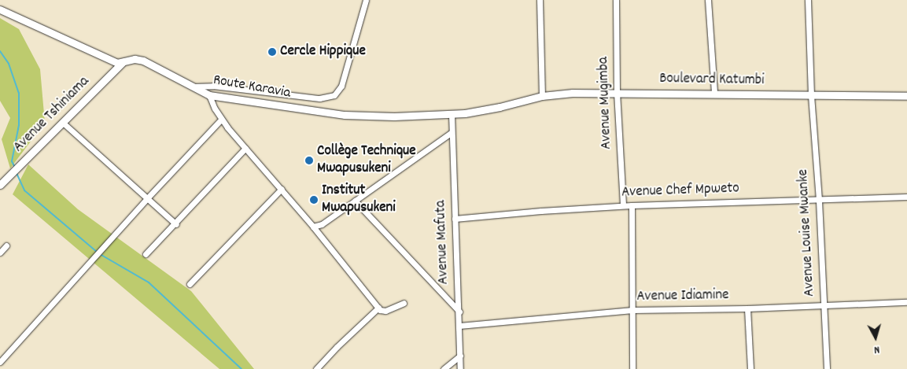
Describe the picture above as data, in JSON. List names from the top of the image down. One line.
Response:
{"streets":{"street":["Boulevard Katumbi","Route Karavia","Avenue Mugimba","Avenue Tshiniama","Avenue Chef Mpweto","Avenue Louise Mwanke","Avenue Mafuta","Avenue Idiamine"]},"crossings":[["Boulevard Katumbi","Route Karavia"],["Boulevard Katumbi","Avenue Mugimba"],["Boulevard Katumbi","Avenue Louise Mwanke"],["Route Karavia","Avenue Tshiniama"],["Route Karavia","Avenue Mafuta"],["Avenue Mugimba","Avenue Chef Mpweto"],["Avenue Chef Mpweto","Avenue Louise Mwanke"],["Avenue Chef Mpweto","Avenue Mafuta"],["Avenue Louise Mwanke","Avenue Idiamine"],["Avenue Mafuta","Avenue Idiamine"]],"places":["Cercle Hippique","Collège Technique Mwapusukeni","Institut Mwapusukeni"],"north":"bottom"}
